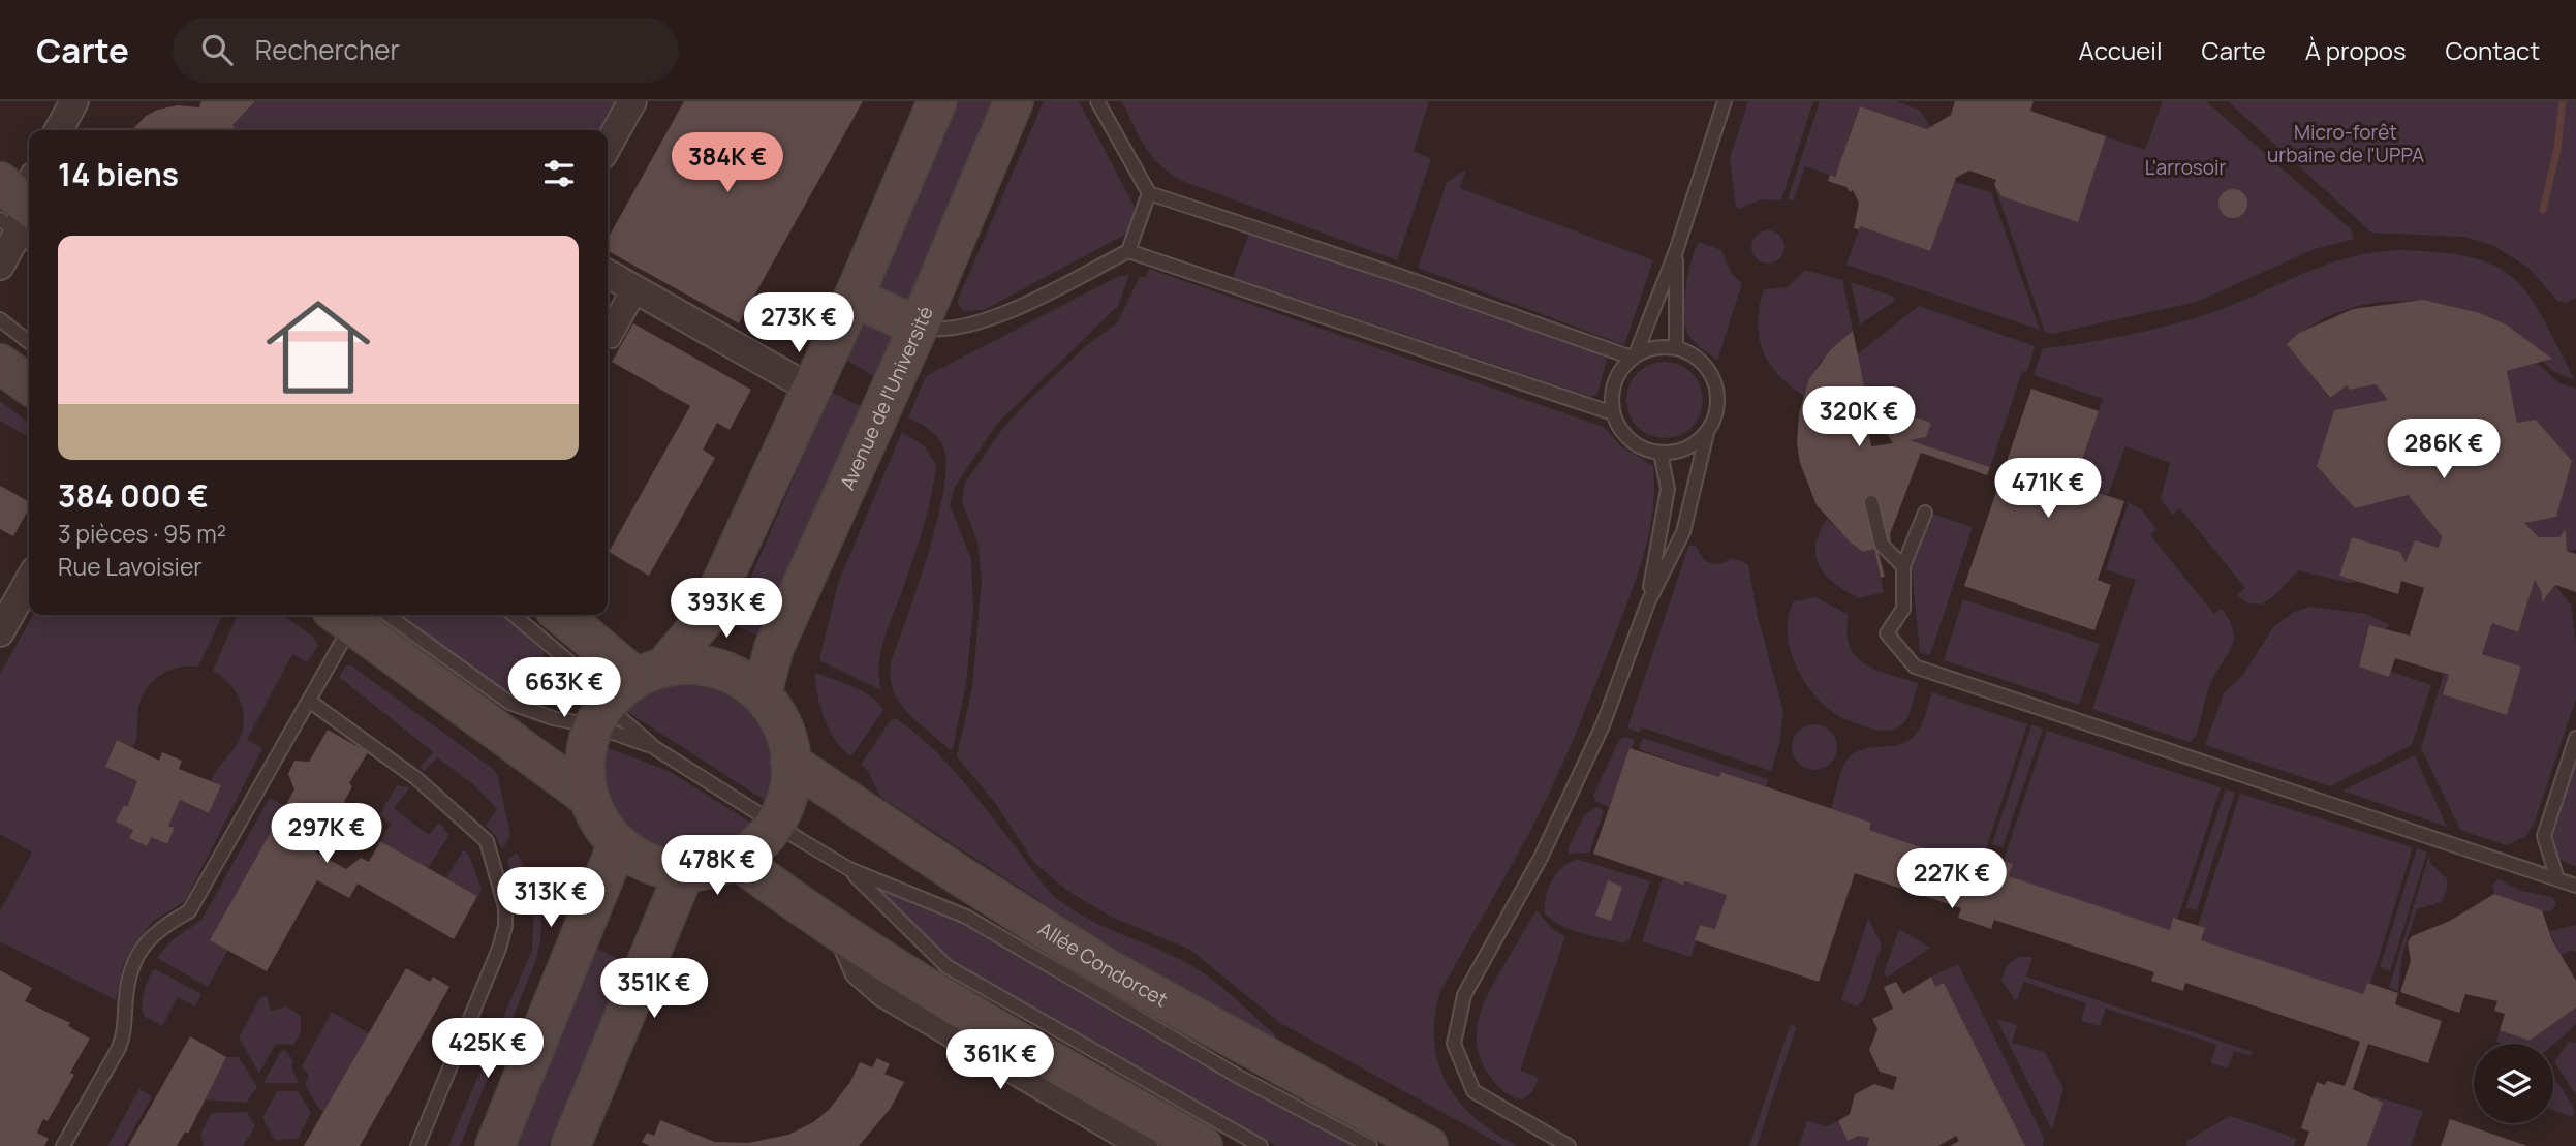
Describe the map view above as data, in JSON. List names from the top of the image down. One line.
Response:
{"streets":{"main road":["Avenue de l'Université","Allée Condorcet"]},"crossings":[["Avenue de l'Université","Allée Condorcet"]],"parks":["Micro-forêt urbaine de l'UPPA","L'arrosoir"],"page":{"header":"Carte","search":"Rechercher","nav":["Accueil","Carte","À propos","Contact"],"heading":"14 biens","price":["384K €","273K €","320K €","286K €","471K €","393K €","663K €","297K €","478K €","227K €","313K €","351K €","425K €","361K €"],"list":[{"name":"384 000 €","note":"3 pièces · 95 m² · Rue Lavoisier"}]}}
